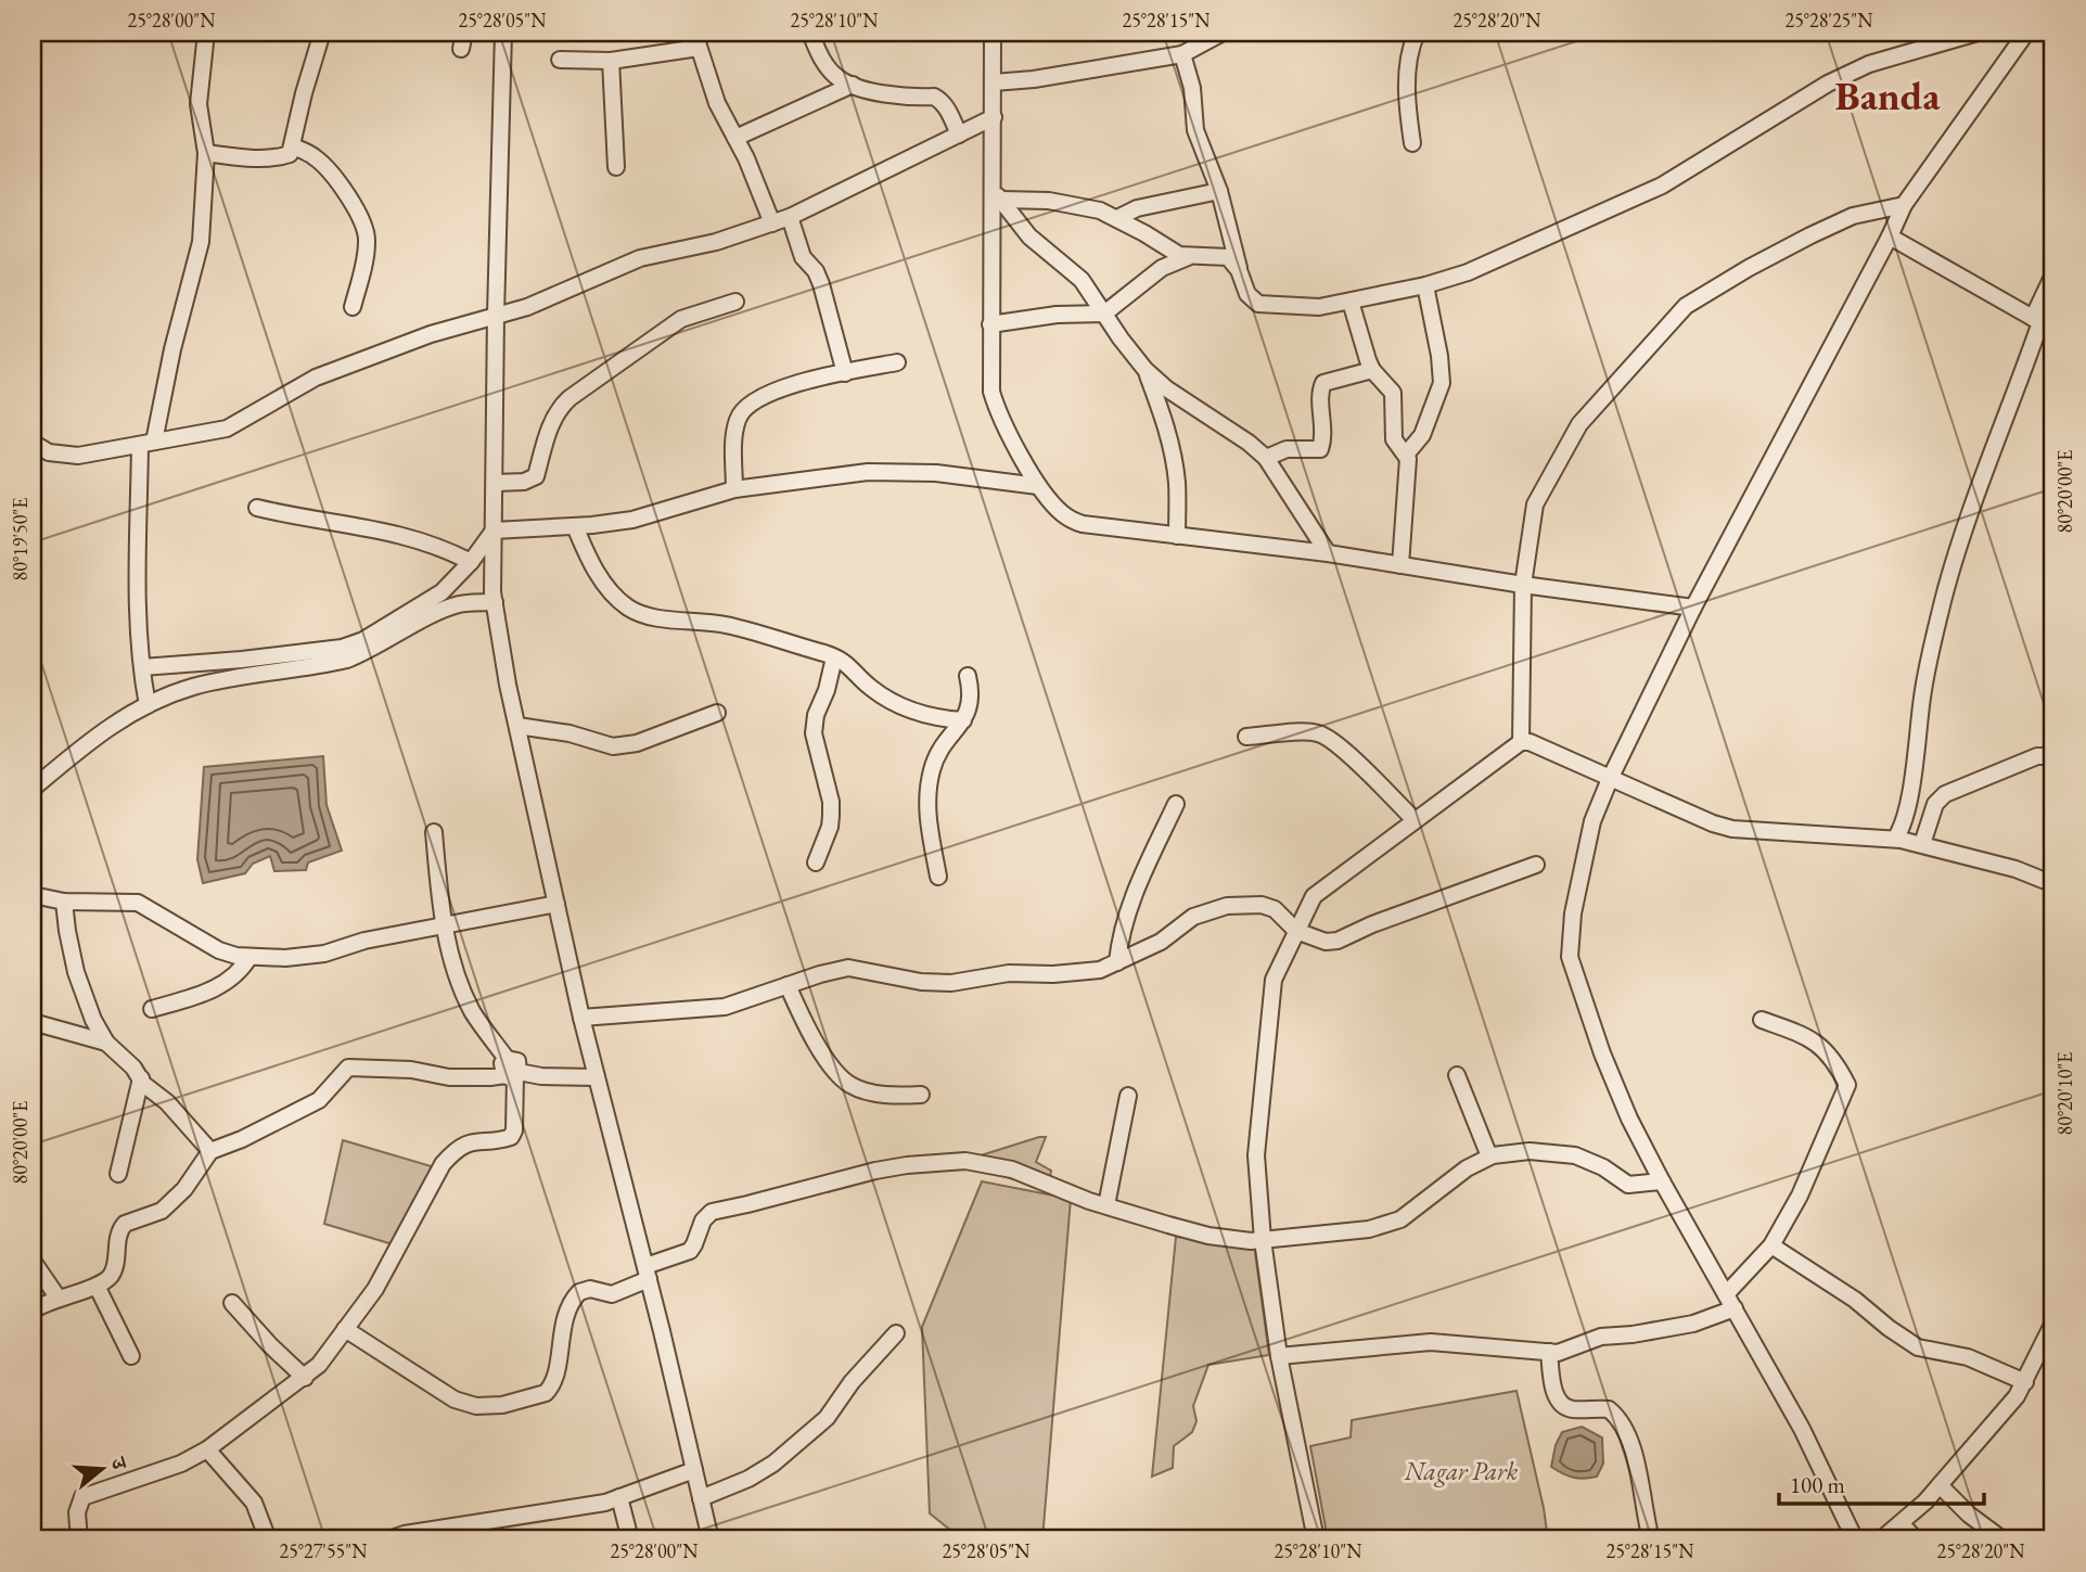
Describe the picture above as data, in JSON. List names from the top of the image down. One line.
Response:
{"districts":["Banda"],"parks":["Nagar Park"],"scale_bar":"100 m","north":"right","coordinates":["25°28'00\"N","25°28'05\"N","25°28'10\"N","25°28'15\"N","25°28'20\"N","25°28'25\"N","80°20'00\"E","80°19'50\"E","80°20'10\"E","25°27'55\"N"]}
